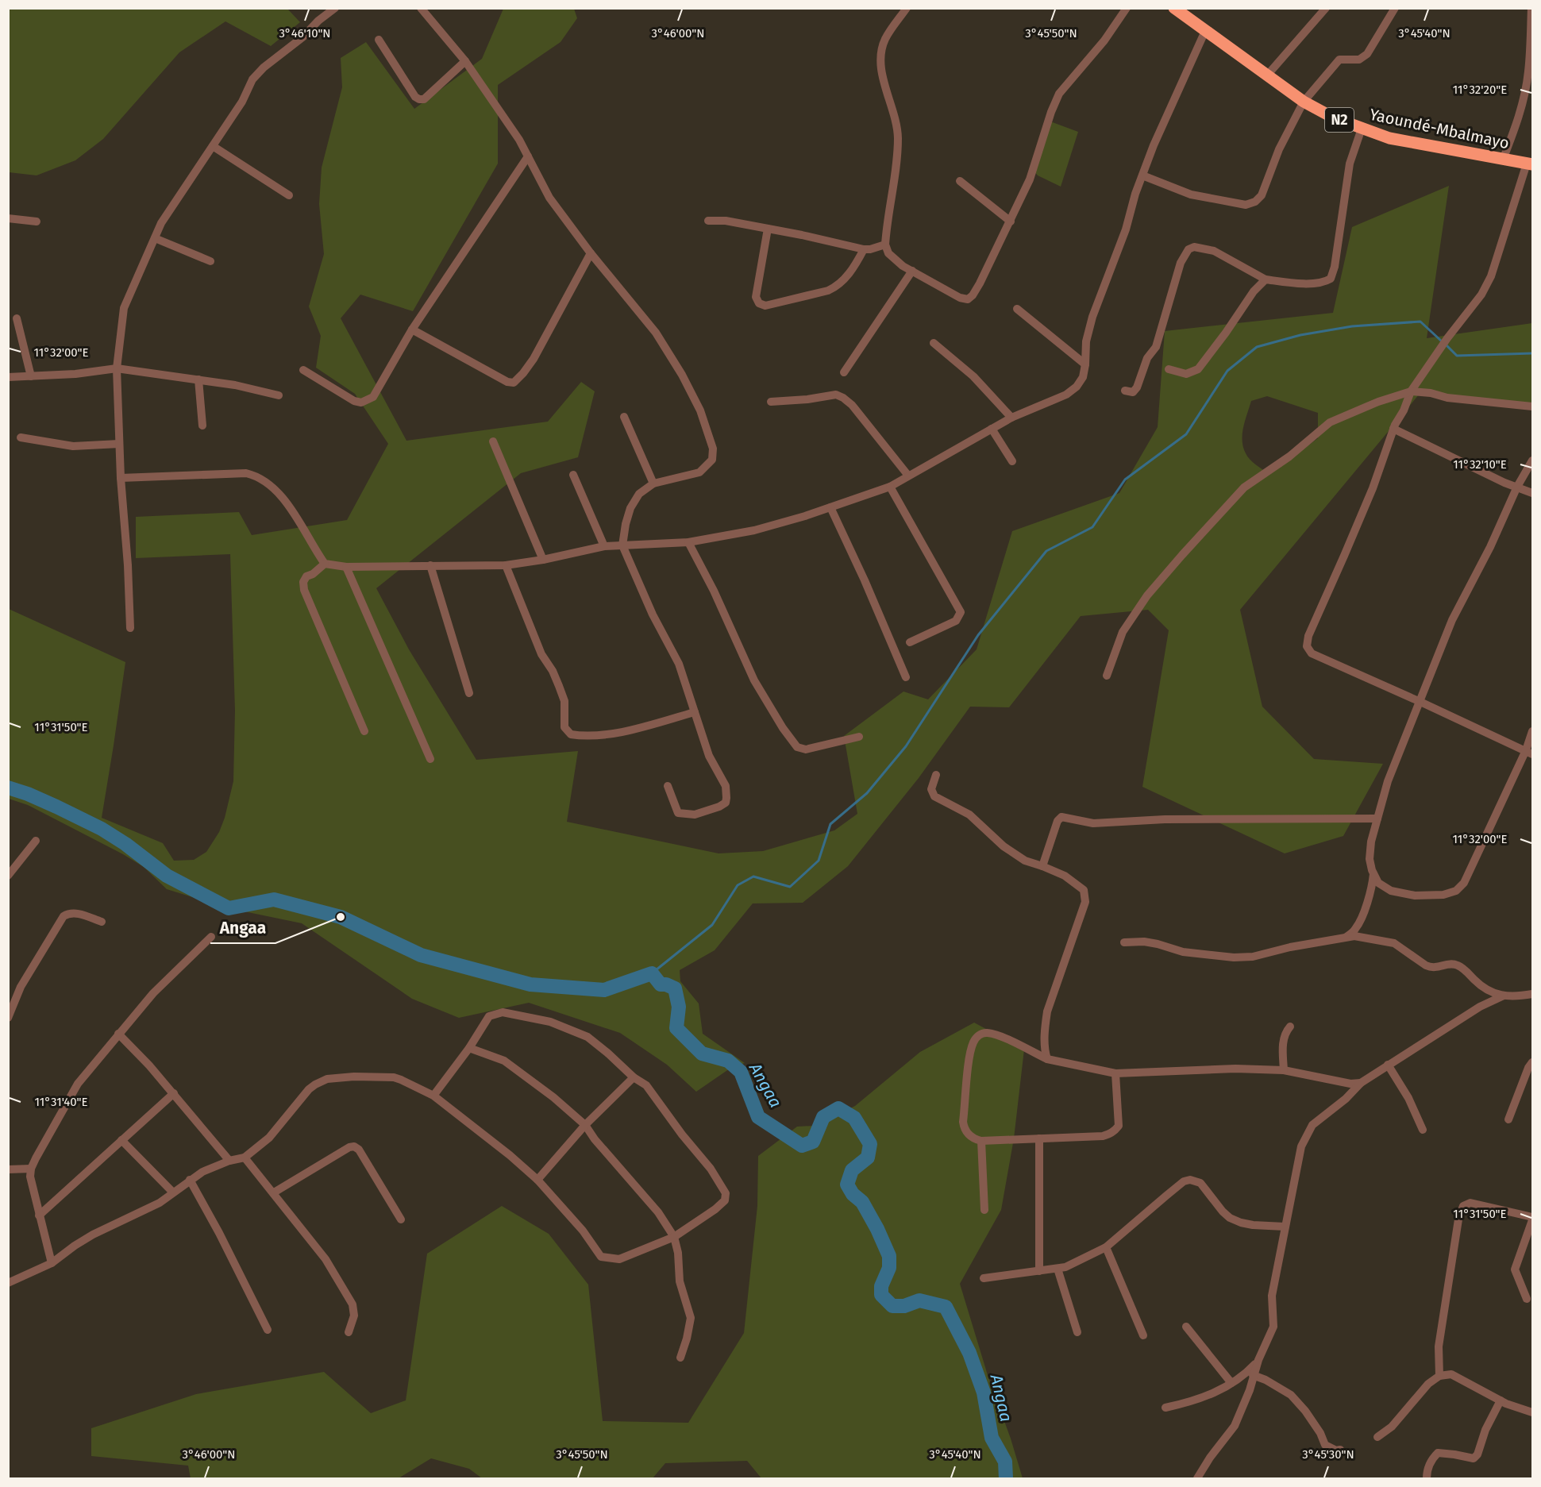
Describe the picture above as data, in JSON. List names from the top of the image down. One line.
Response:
{"streets":{"highway":["N2","Yaoundé-Mbalmayo"]},"water":["Angaa"],"places":["Angaa"],"coordinates":["3°46'10\"N","3°46'00\"N","3°45'50\"N","3°45'40\"N","11°32'20\"E","11°32'00\"E","11°32'10\"E","11°31'50\"E","11°31'40\"E","3°45'30\"N"]}
